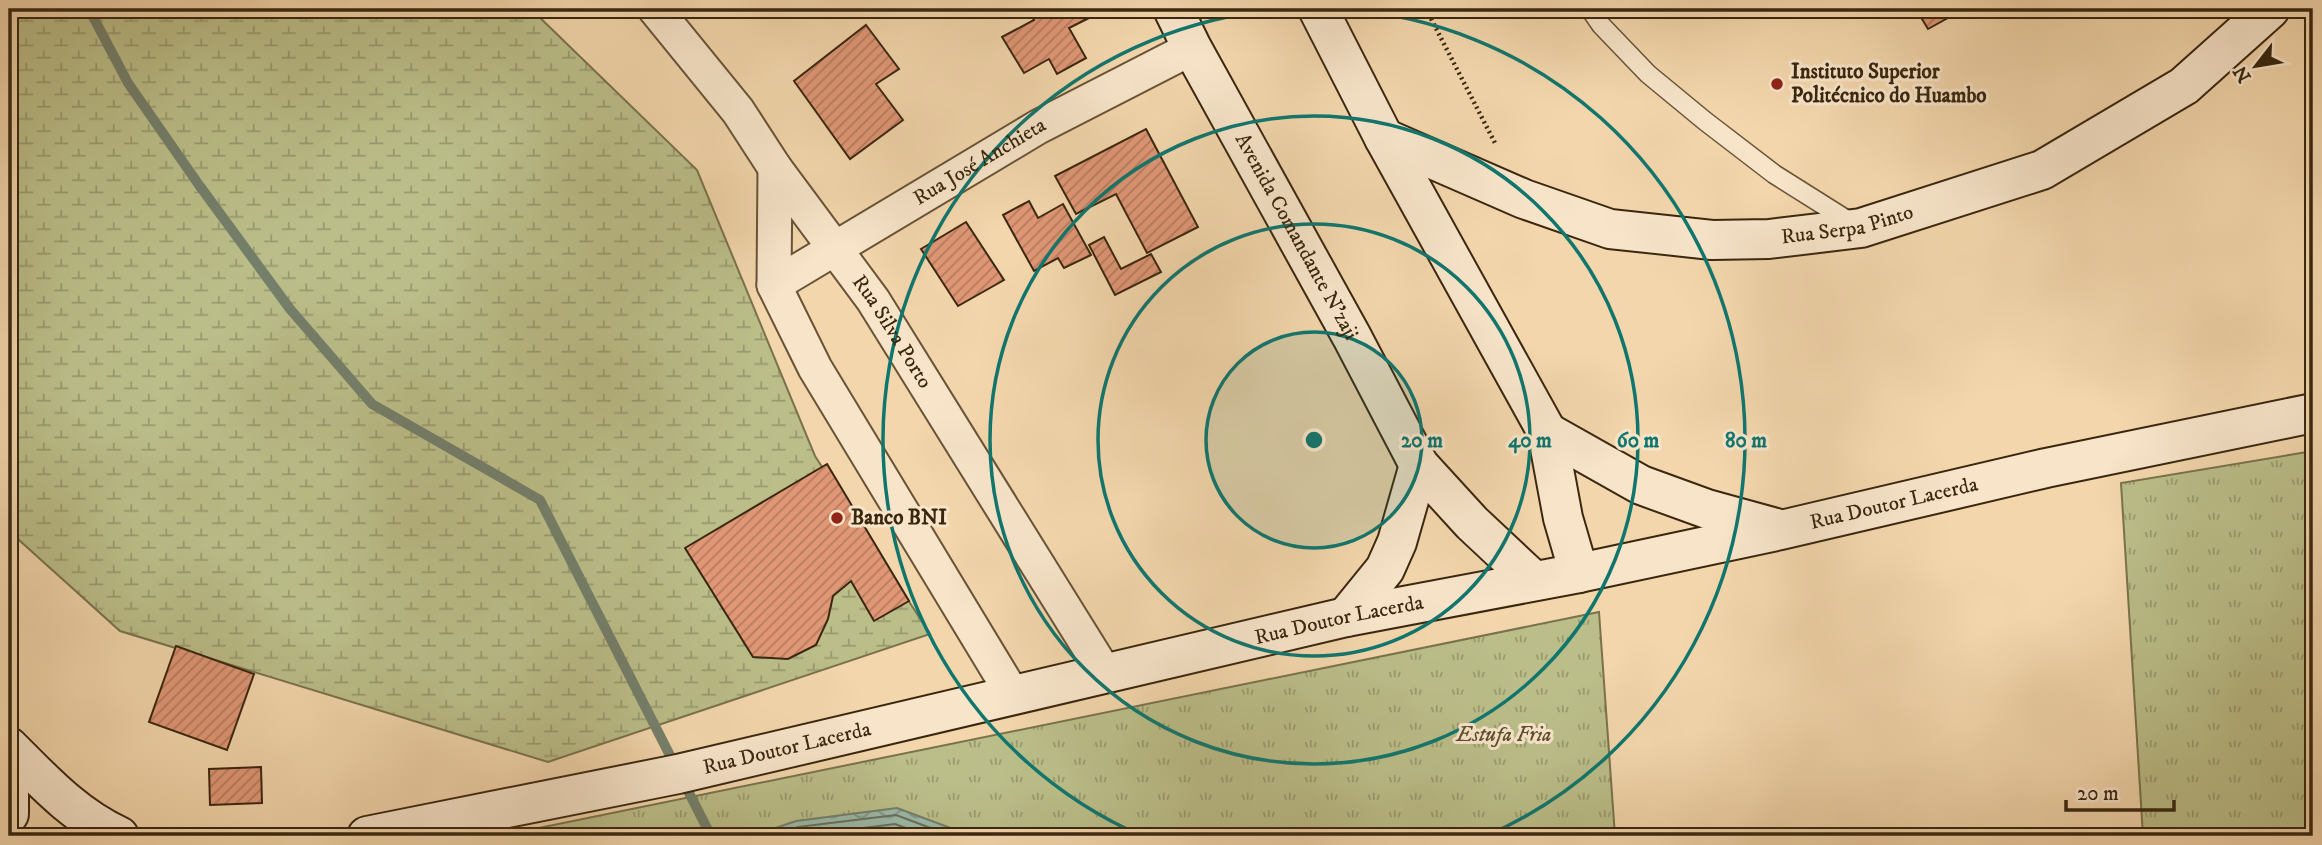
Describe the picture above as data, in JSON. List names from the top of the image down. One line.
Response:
{"streets":{"street":["Rua José Anchieta","Rua Serpa Pinto","Avenida Comandante N'zaji","Rua Silva Porto","Rua Doutor Lacerda"]},"crossings":[["Rua José Anchieta","Avenida Comandante N'zaji"],["Rua José Anchieta","Rua Silva Porto"],["Avenida Comandante N'zaji","Rua Doutor Lacerda"],["Rua Silva Porto","Rua Doutor Lacerda"]],"parks":["Estufa Fria"],"places":["Instituto Superior Politécnico do Huambo","Banco BNI"],"scale_bar":"20 m","north":"bottom left","rings":["20 m","40 m","60 m","80 m"]}
